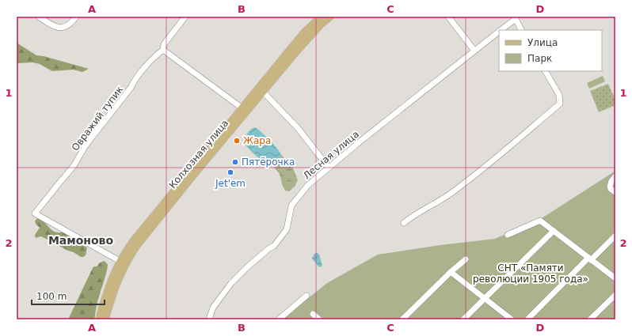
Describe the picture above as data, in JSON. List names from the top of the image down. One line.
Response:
{"streets":{"main road":["Колхозная улица"],"street":["Овражий тупик","Лесная улица"]},"crossings":[["Овражий тупик","Колхозная улица"]],"districts":["Мамоново"],"parks":["СНТ «Памяти революции 1905 года»"],"places":["Жара","Пятёрочка","Jet'em"],"legend":["Улица","Парк"],"scale_bar":"100 m","grid":{"columns":["A","B","C","D"],"rows":["1","2"]}}
